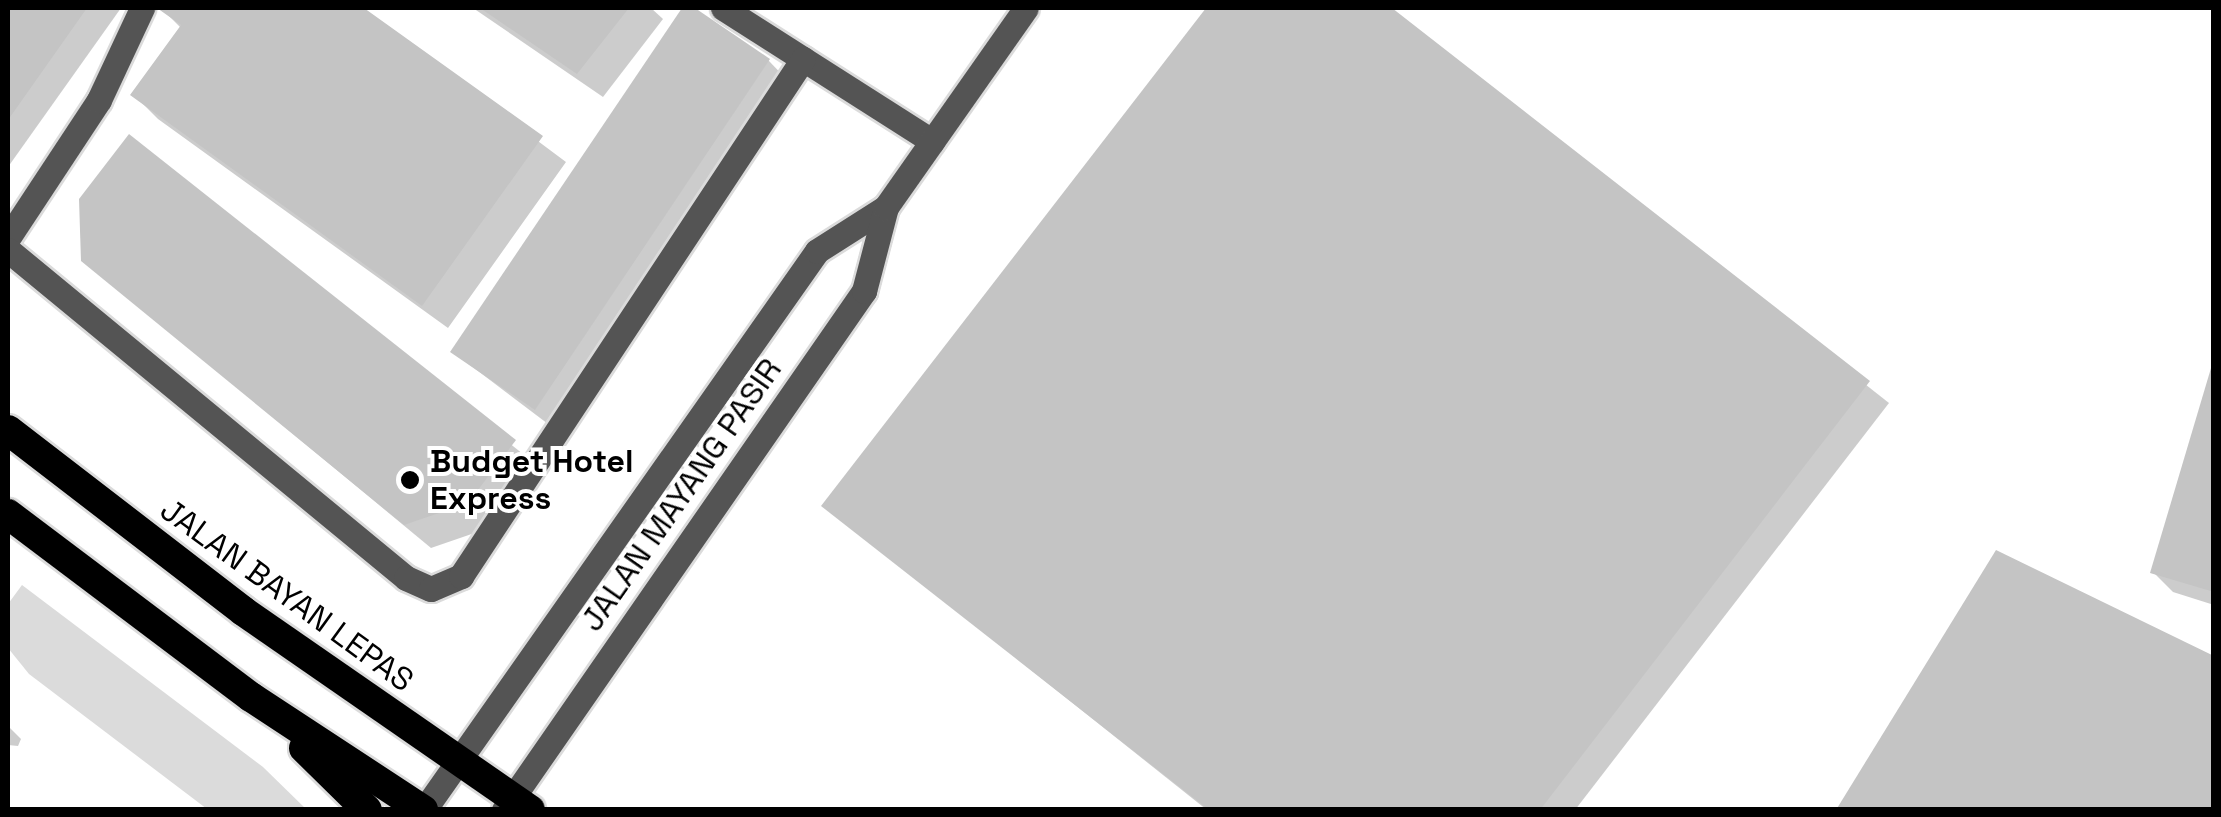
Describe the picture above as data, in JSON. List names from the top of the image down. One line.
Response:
{"streets":{"highway":["JALAN BAYAN LEPAS"],"street":["JALAN MAYANG PASIR"]},"crossings":[["JALAN MAYANG PASIR","JALAN BAYAN LEPAS"]],"places":["Budget Hotel Express"]}
